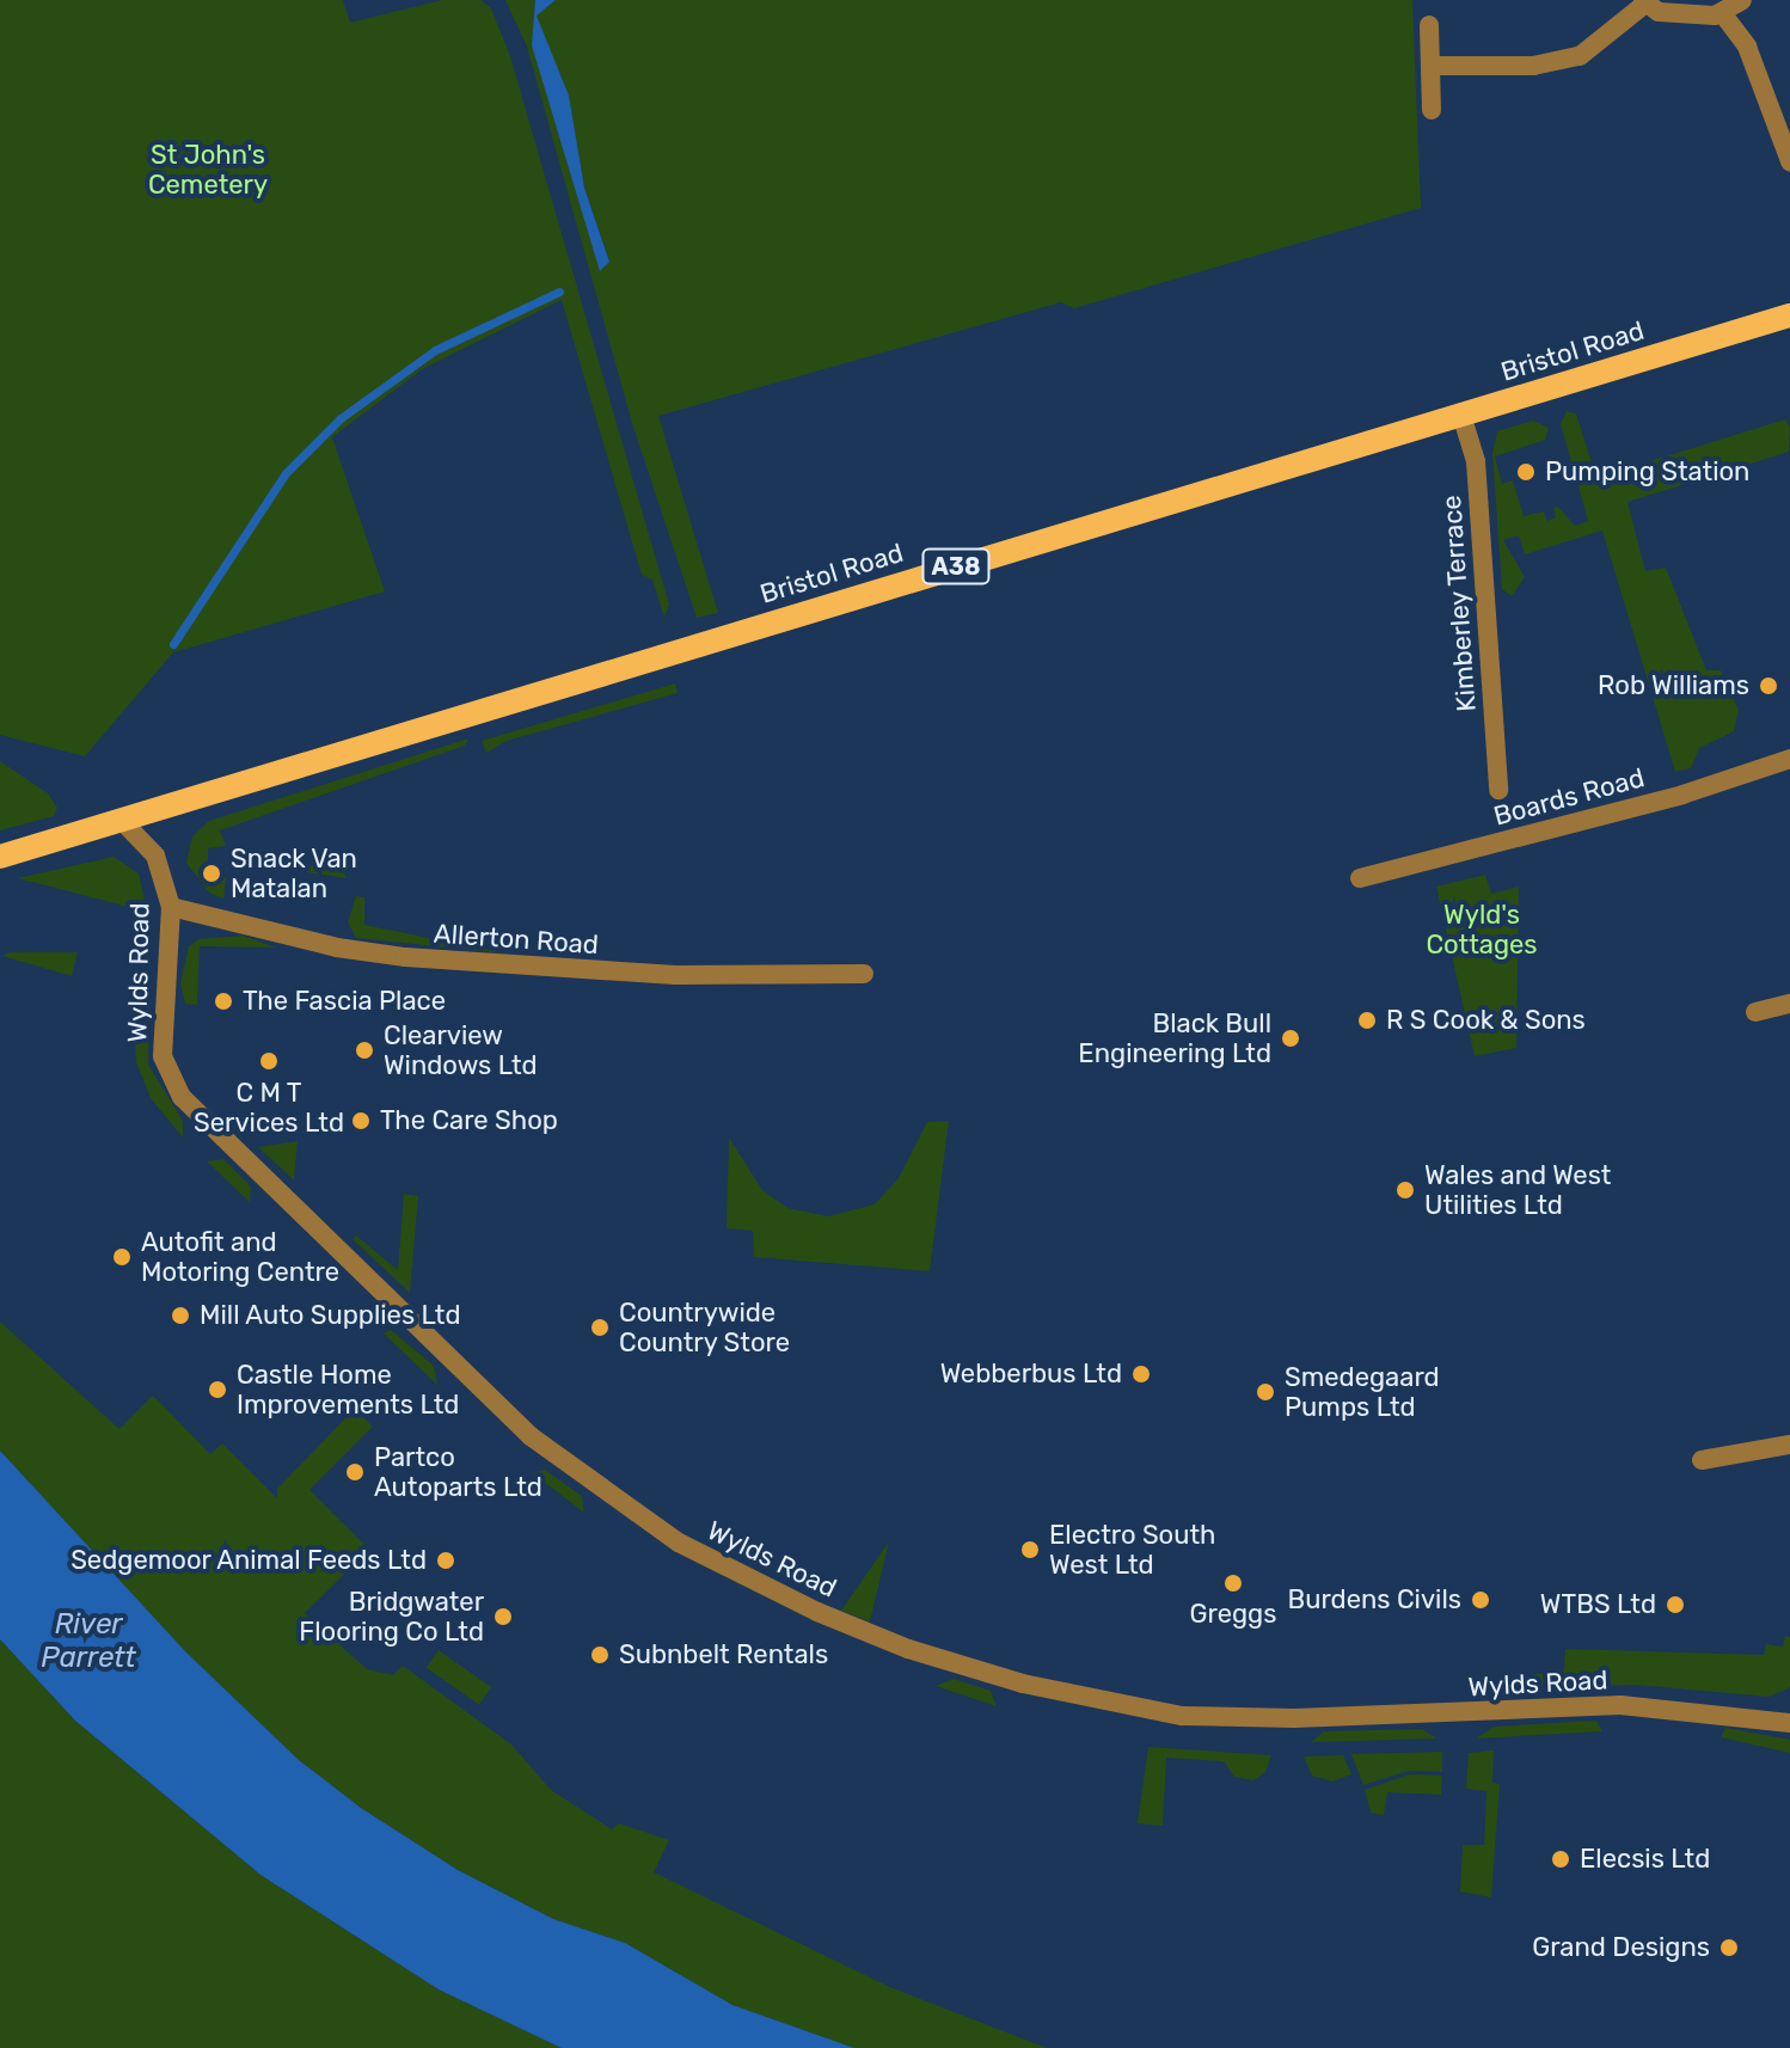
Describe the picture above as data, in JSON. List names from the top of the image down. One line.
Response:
{"streets":{"main road":["Bristol Road","A38"],"street":["Kimberley Terrace","Boards Road","Allerton Road","Wylds Road"]},"crossings":[["Bristol Road","Kimberley Terrace"],["Bristol Road","Wylds Road"],["Allerton Road","Wylds Road"]],"water":["River Parrett"],"parks":["St John's Cemetery","Wyld's Cottages"],"places":["Pumping Station","Rob Williams","Snack Van Matalan","The Fascia Place","R S Cook & Sons","Black Bull Engineering Ltd","Clearview Windows Ltd","C M T Services Ltd","The Care Shop","Wales and West Utilities Ltd","Autofit and Motoring Centre","Mill Auto Supplies Ltd","Countrywide Country Store","Webberbus Ltd","Castle Home Improvements Ltd","Smedegaard Pumps Ltd","Partco Autoparts Ltd","Electro South West Ltd","Sedgemoor Animal Feeds Ltd","Greggs","Burdens Civils","WTBS Ltd","Bridgwater Flooring Co Ltd","Subnbelt Rentals","Elecsis Ltd","Grand Designs"]}
